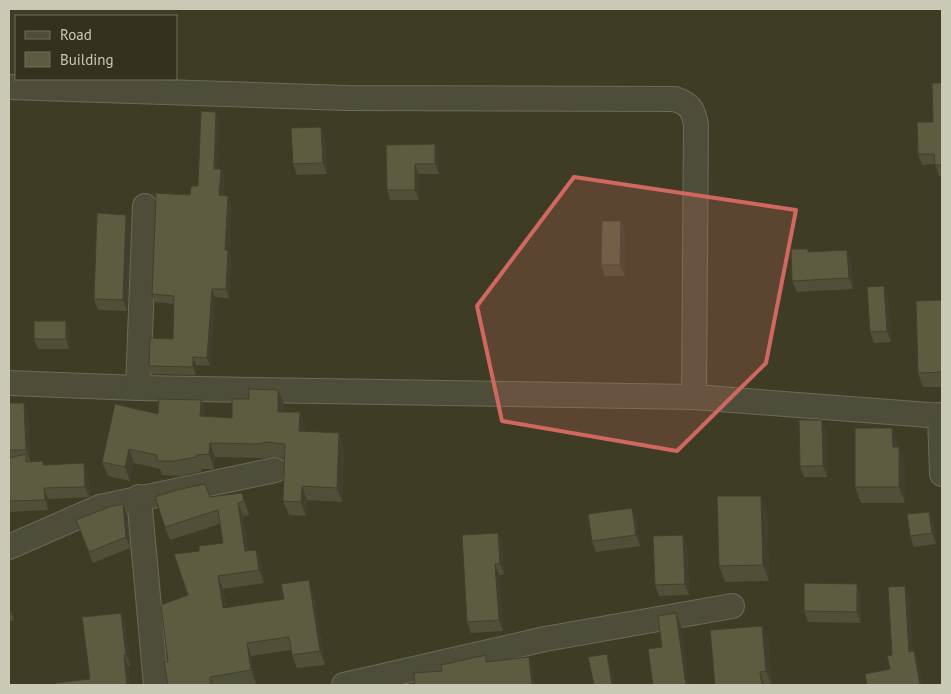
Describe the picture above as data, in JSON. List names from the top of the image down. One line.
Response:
{"legend":["Road","Building"]}
